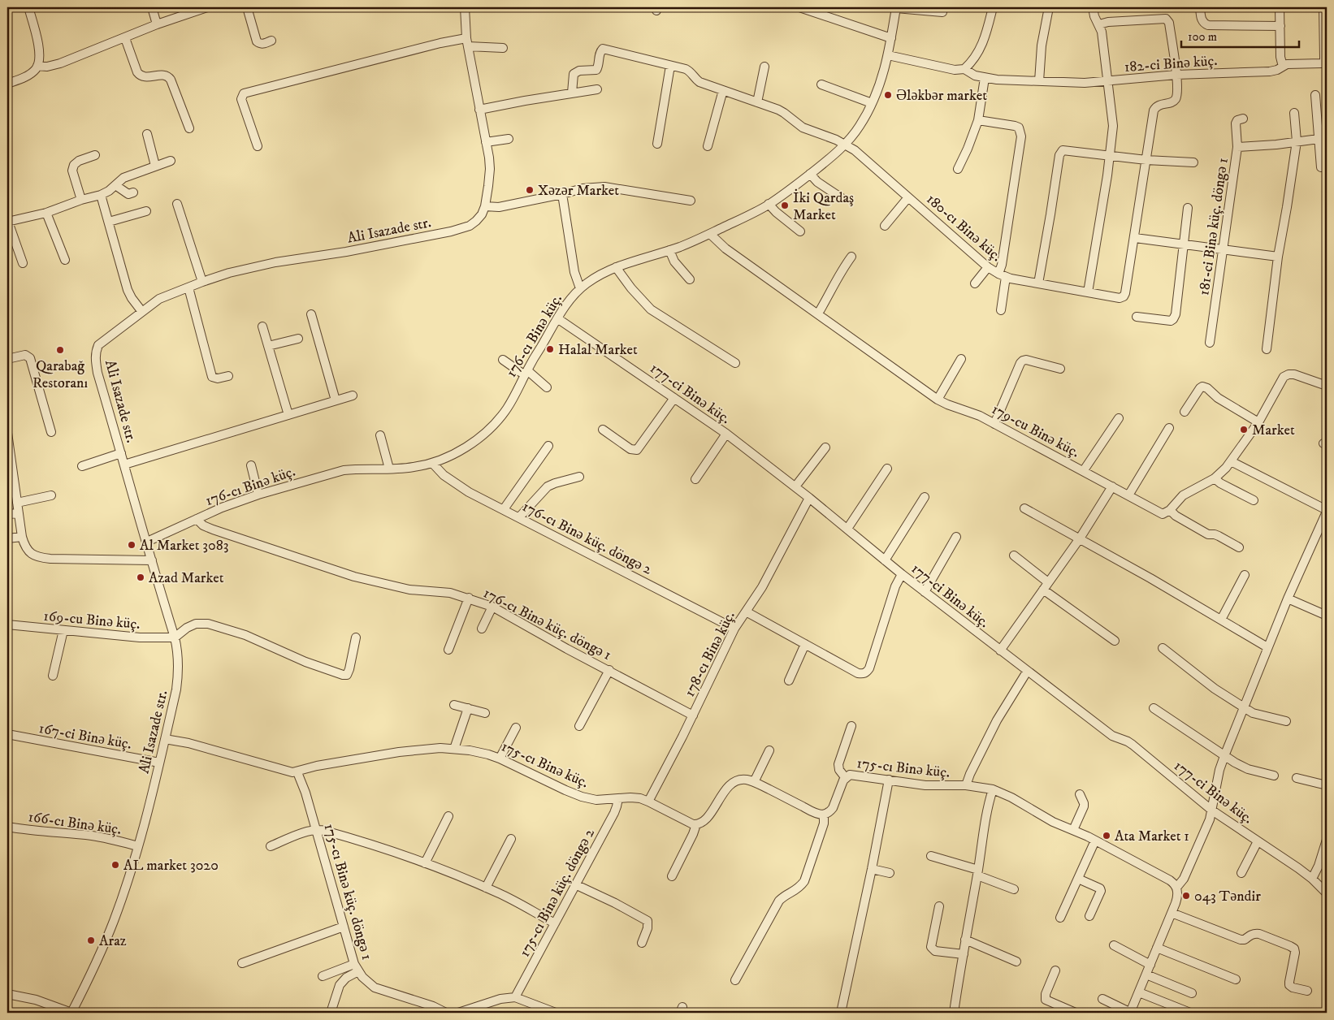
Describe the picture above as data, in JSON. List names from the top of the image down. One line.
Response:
{"streets":{"street":["182-ci Binə küç.","181-ci Binə küç. döngə 1","180-cı Binə küç.","Ali Isazade str.","176-cı Binə küç.","177-ci Binə küç.","179-cu Binə küç.","176-cı Binə küç. döngə 2","169-cu Binə küç.","176-cı Binə küç. döngə 1","178-cı Binə küç.","167-ci Binə küç.","175-cı Binə küç.","166-cı Binə küç.","175-cı Binə küç. döngə 1","175-cı Binə küç. döngə 2"]},"crossings":[["182-ci Binə küç.","180-cı Binə küç."],["180-cı Binə küç.","176-cı Binə küç."],["Ali Isazade str.","176-cı Binə küç."],["Ali Isazade str.","169-cu Binə küç."],["Ali Isazade str.","167-ci Binə küç."],["Ali Isazade str.","175-cı Binə küç."],["Ali Isazade str.","166-cı Binə küç."],["176-cı Binə küç.","177-ci Binə küç."],["176-cı Binə küç.","179-cu Binə küç."],["176-cı Binə küç.","176-cı Binə küç. döngə 2"],["176-cı Binə küç.","176-cı Binə küç. döngə 1"],["177-ci Binə küç.","178-cı Binə küç."],["176-cı Binə küç. döngə 2","178-cı Binə küç."],["176-cı Binə küç. döngə 1","178-cı Binə küç."],["178-cı Binə küç.","175-cı Binə küç."],["175-cı Binə küç.","175-cı Binə küç. döngə 1"],["175-cı Binə küç.","175-cı Binə küç. döngə 2"]],"places":["Ələkbər market","Xəzər Market","İki Qardaş Market","Halal Market","Qarabağ Restoranı","Market","Al Market 3083","Azad Market","Ata Market 1","AL market 3020","043 Təndir","Araz"],"scale_bar":"100 m"}
